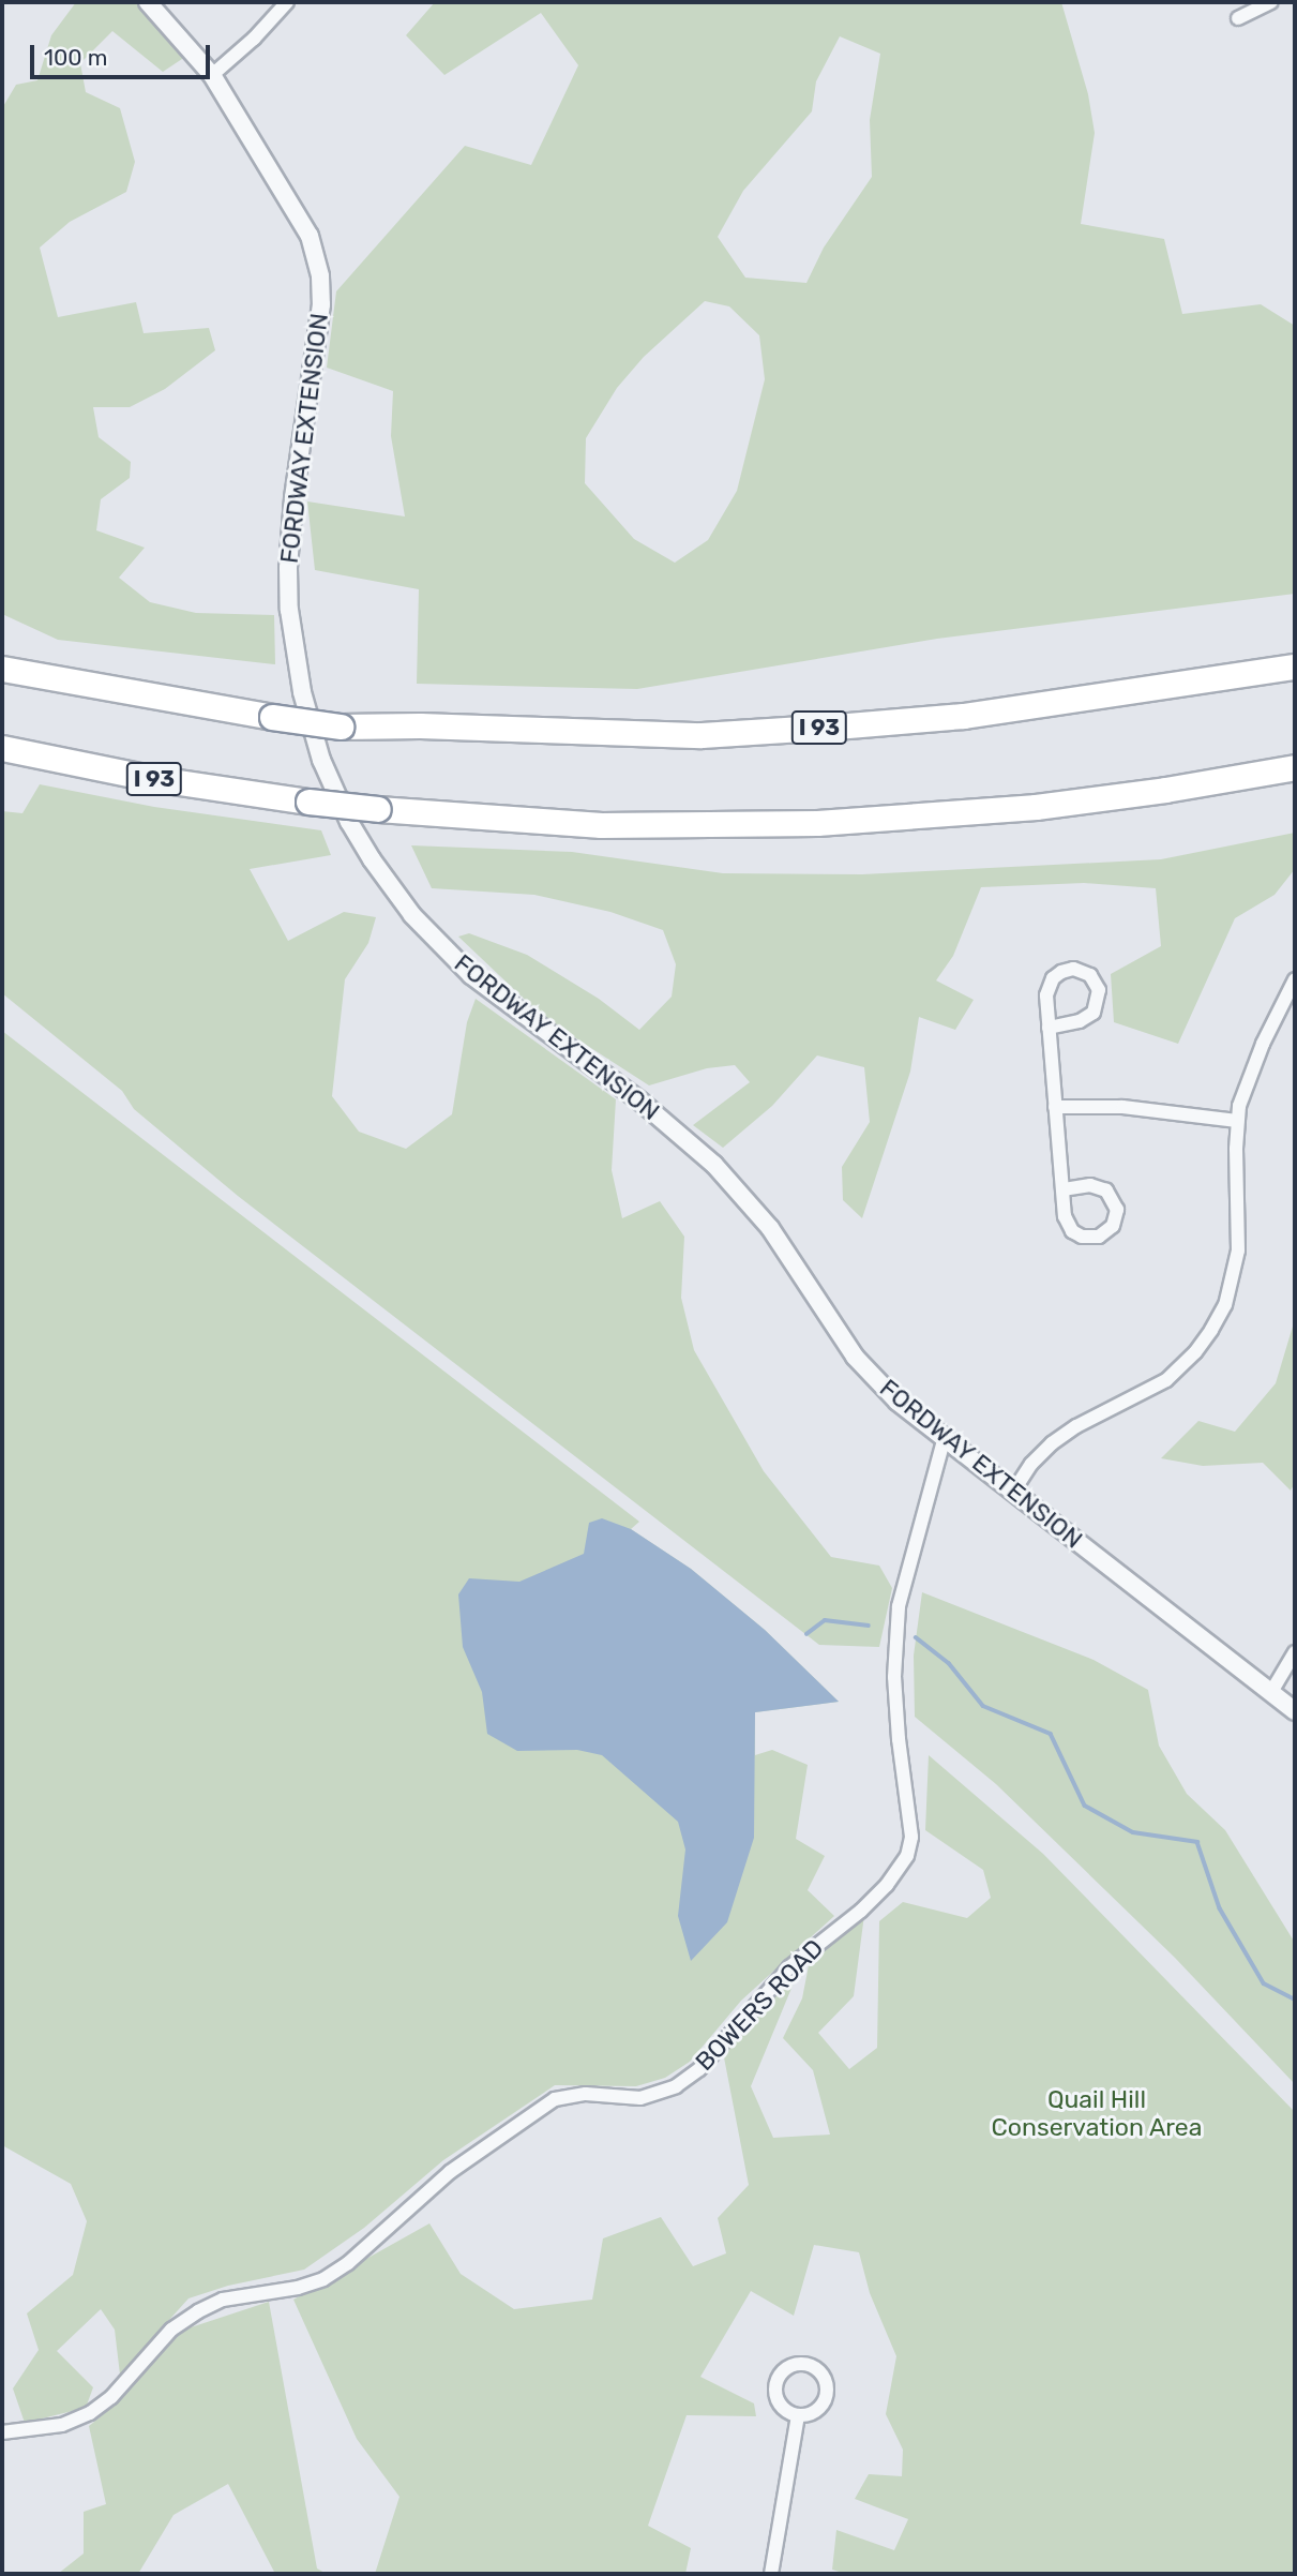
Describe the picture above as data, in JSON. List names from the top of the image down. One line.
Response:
{"streets":{"highway":["I 93"],"street":["FORDWAY EXTENSION","BOWERS ROAD"]},"crossings":[["FORDWAY EXTENSION","BOWERS ROAD"]],"parks":["Quail Hill Conservation Area"],"scale_bar":"100 m"}
